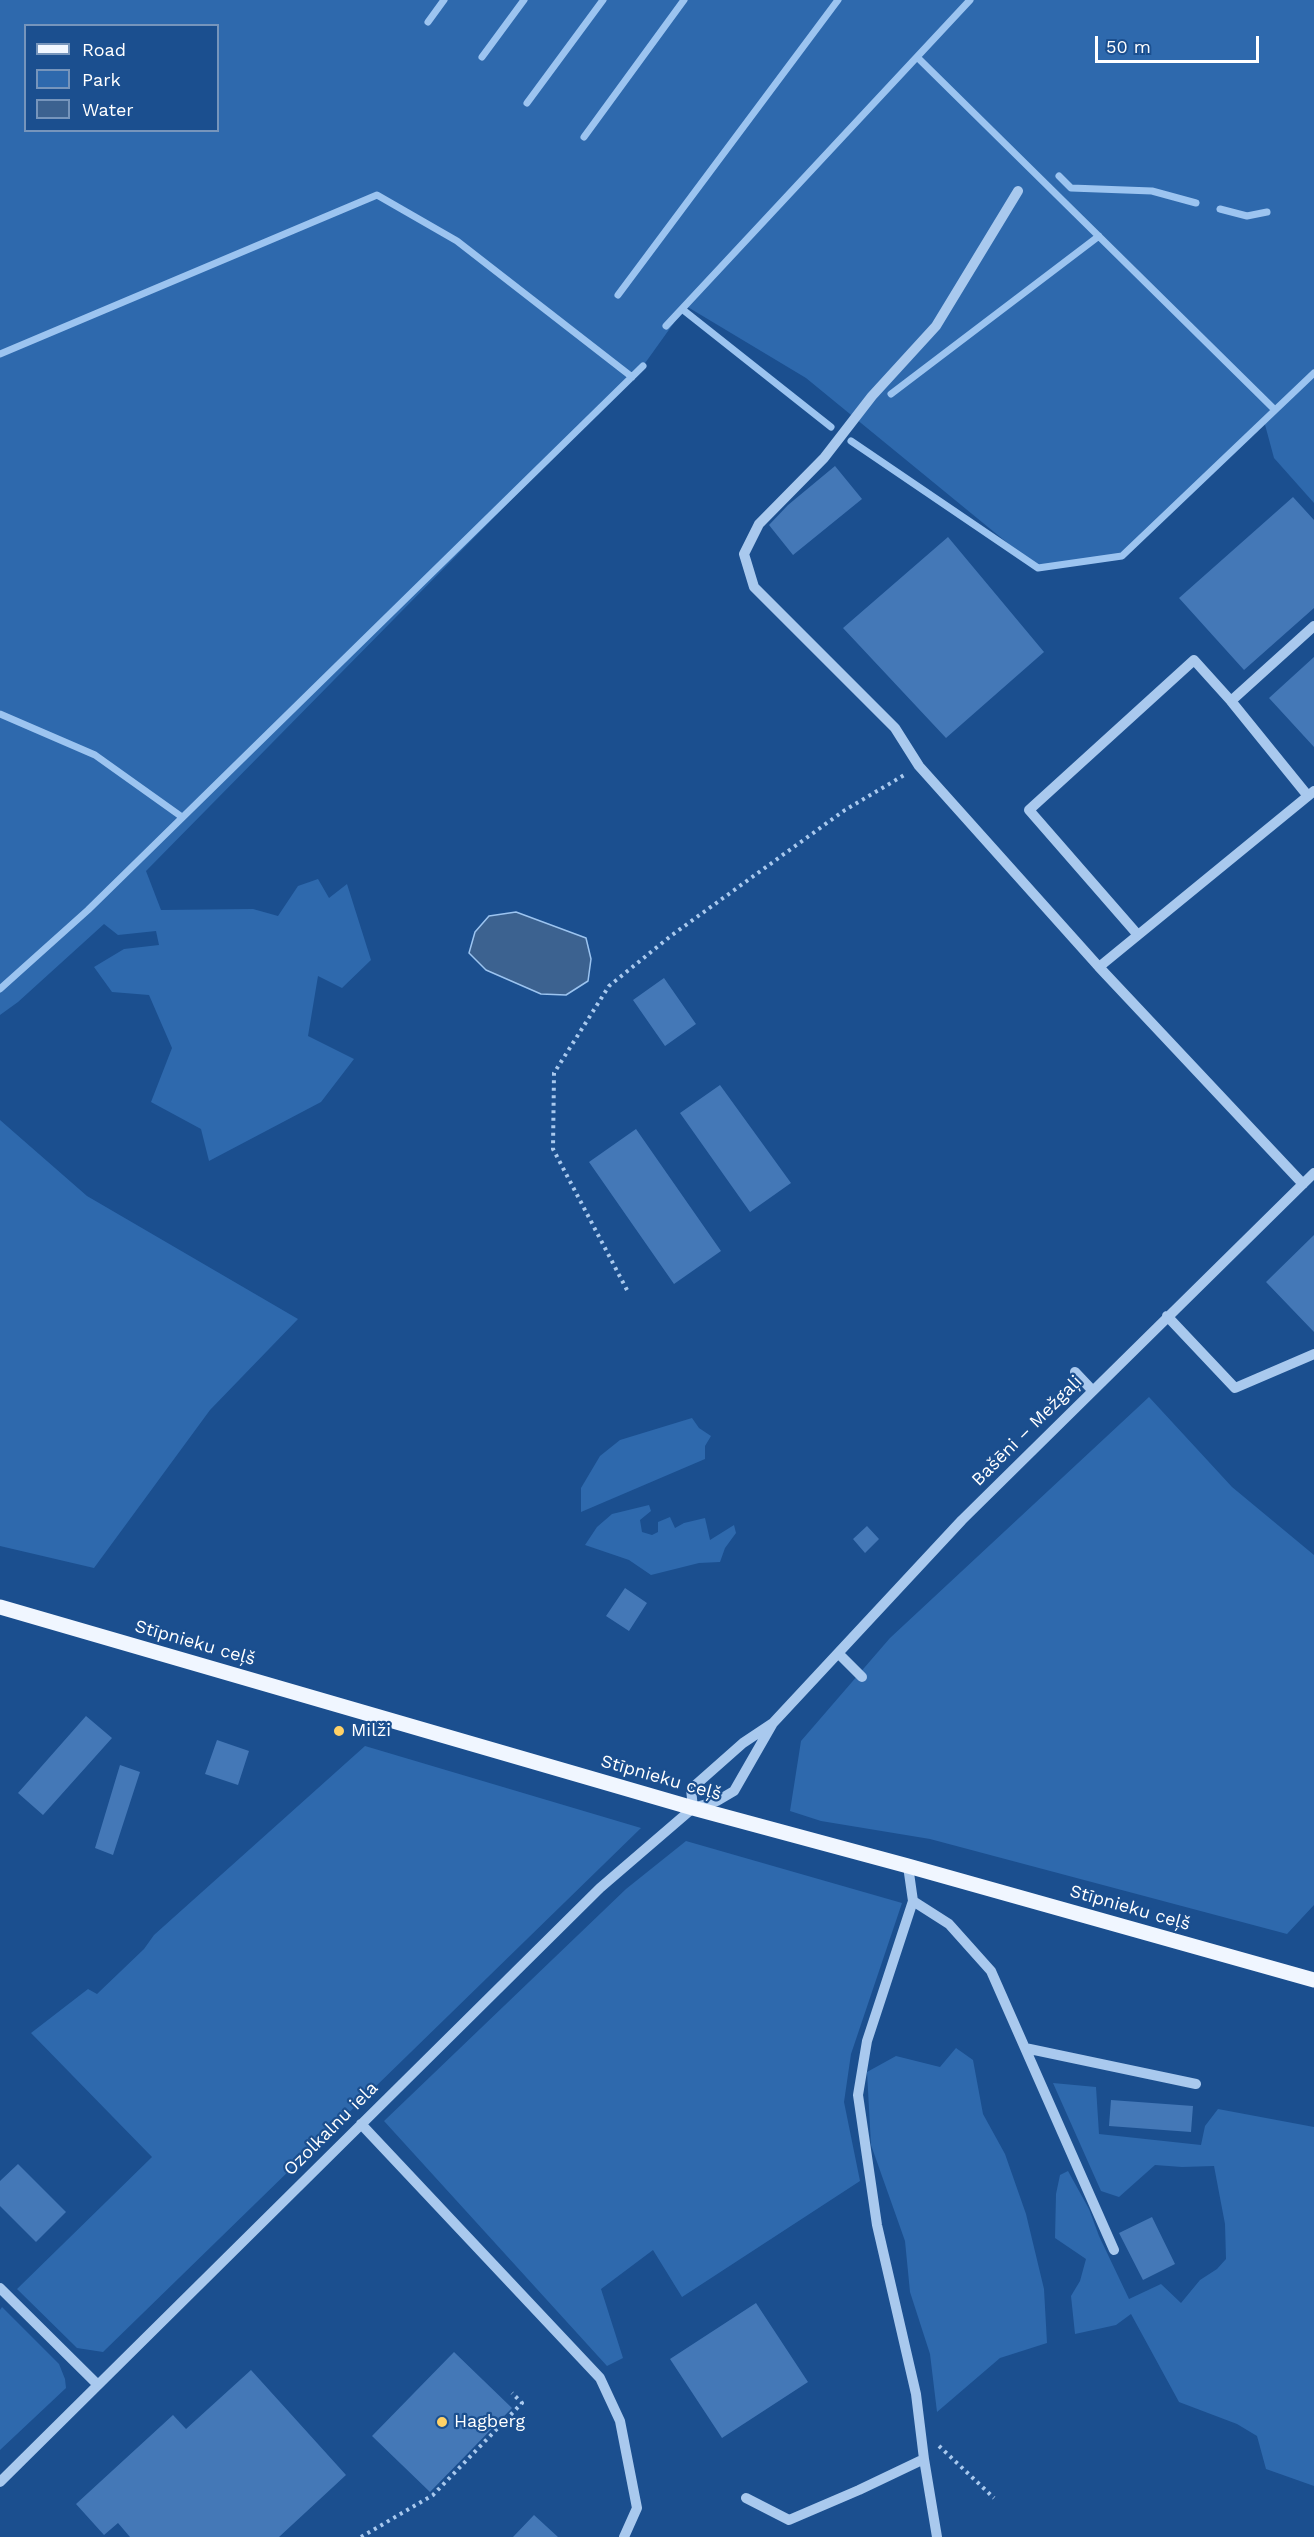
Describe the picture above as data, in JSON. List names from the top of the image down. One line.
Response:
{"streets":{"main road":["Stīpnieku ceļš"],"street":["Bašēni – Mežgaļi","Ozolkalnu iela"]},"crossings":[["Bašēni – Mežgaļi","Stīpnieku ceļš"],["Bašēni – Mežgaļi","Ozolkalnu iela"],["Stīpnieku ceļš","Ozolkalnu iela"]],"places":["Milži","Hagberg"],"legend":["Road","Park","Water"],"scale_bar":"50 m"}
